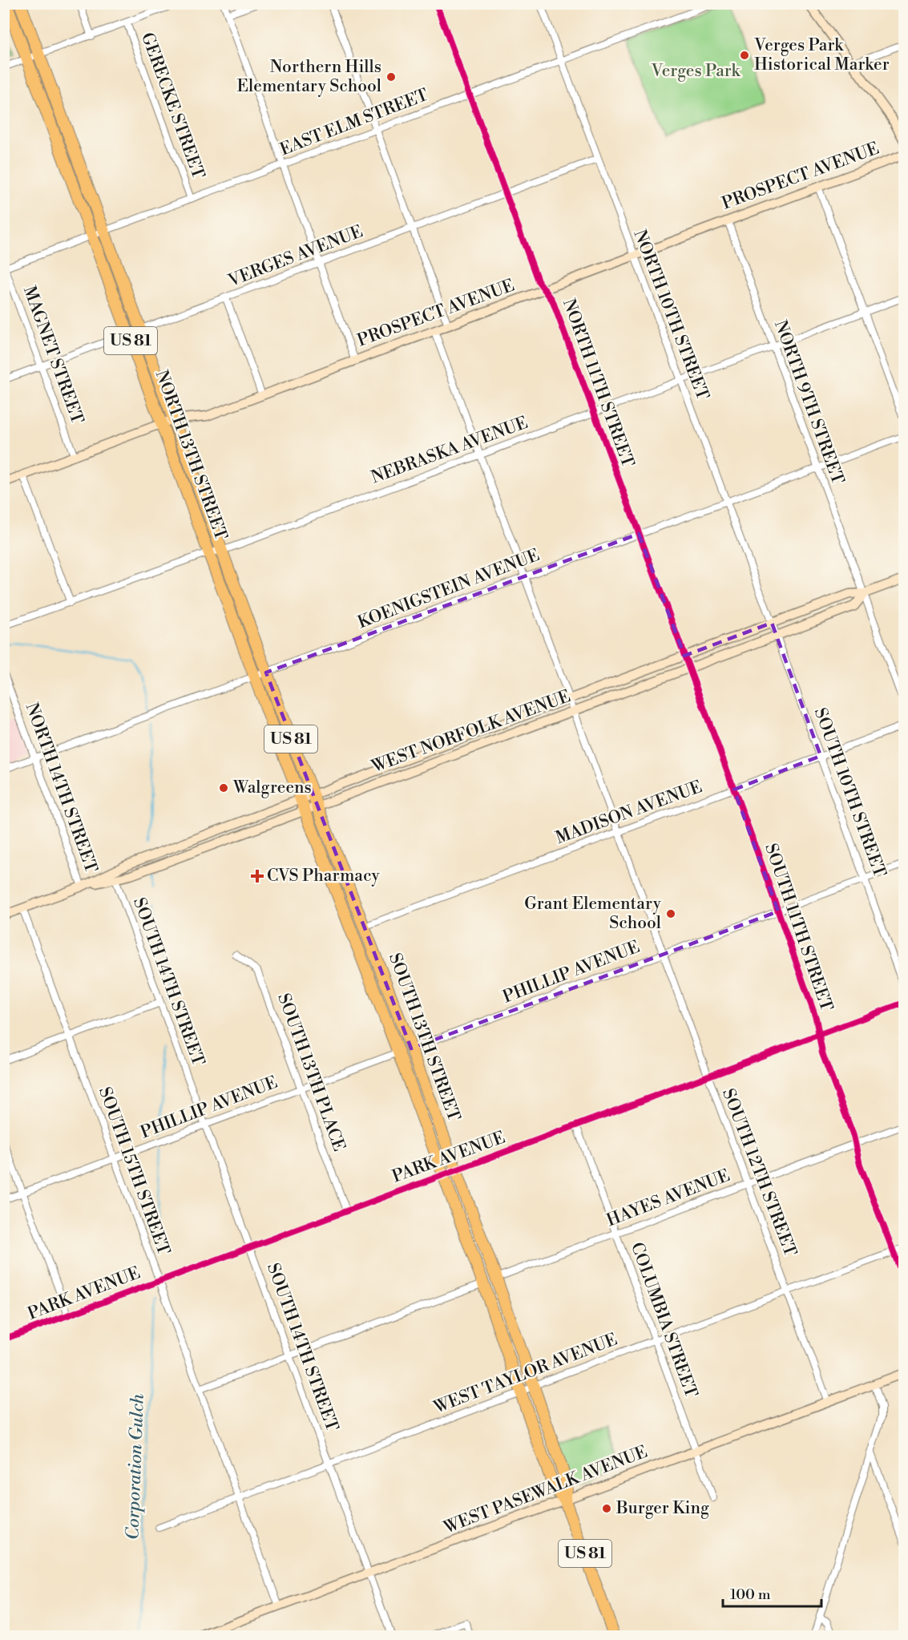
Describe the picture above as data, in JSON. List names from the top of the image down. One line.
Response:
{"streets":{"highway":["US 81","NORTH 13TH STREET","SOUTH 13TH STREET"],"street":["GERECKE STREET","EAST ELM STREET","PROSPECT AVENUE","VERGES AVENUE","NORTH 10TH STREET","MAGNET STREET","NORTH 11TH STREET","NORTH 9TH STREET","NEBRASKA AVENUE","KOENIGSTEIN AVENUE","WEST NORFOLK AVENUE","NORTH 14TH STREET","SOUTH 10TH STREET","MADISON AVENUE","SOUTH 11TH STREET","PHILLIP AVENUE","SOUTH 14TH STREET","SOUTH 13TH PLACE","PARK AVENUE","SOUTH 15TH STREET","SOUTH 12TH STREET","HAYES AVENUE","COLUMBIA STREET","WEST TAYLOR AVENUE","WEST PASEWALK AVENUE"]},"crossings":[["GERECKE STREET","EAST ELM STREET"],["EAST ELM STREET","NORTH 10TH STREET"],["EAST ELM STREET","MAGNET STREET"],["EAST ELM STREET","NORTH 11TH STREET"],["EAST ELM STREET","NORTH 13TH STREET"],["PROSPECT AVENUE","NORTH 10TH STREET"],["PROSPECT AVENUE","MAGNET STREET"],["PROSPECT AVENUE","NORTH 11TH STREET"],["PROSPECT AVENUE","NORTH 9TH STREET"],["PROSPECT AVENUE","NORTH 13TH STREET"],["PROSPECT AVENUE","SOUTH 12TH STREET"],["VERGES AVENUE","NORTH 10TH STREET"],["VERGES AVENUE","MAGNET STREET"],["VERGES AVENUE","NORTH 11TH STREET"],["VERGES AVENUE","NORTH 13TH STREET"],["NORTH 10TH STREET","NEBRASKA AVENUE"],["NORTH 10TH STREET","KOENIGSTEIN AVENUE"],["NORTH 10TH STREET","WEST NORFOLK AVENUE"],["NORTH 10TH STREET","SOUTH 10TH STREET"],["NORTH 11TH STREET","NEBRASKA AVENUE"],["NORTH 11TH STREET","KOENIGSTEIN AVENUE"],["NORTH 11TH STREET","WEST NORFOLK AVENUE"],["NORTH 11TH STREET","SOUTH 11TH STREET"],["NORTH 9TH STREET","NEBRASKA AVENUE"],["NORTH 9TH STREET","KOENIGSTEIN AVENUE"],["NORTH 9TH STREET","WEST NORFOLK AVENUE"],["NEBRASKA AVENUE","NORTH 13TH STREET"],["NEBRASKA AVENUE","SOUTH 12TH STREET"],["NORTH 13TH STREET","KOENIGSTEIN AVENUE"],["NORTH 13TH STREET","WEST NORFOLK AVENUE"],["NORTH 13TH STREET","SOUTH 13TH STREET"],["KOENIGSTEIN AVENUE","NORTH 14TH STREET"],["KOENIGSTEIN AVENUE","SOUTH 12TH STREET"],["WEST NORFOLK AVENUE","NORTH 14TH STREET"],["WEST NORFOLK AVENUE","SOUTH 10TH STREET"],["WEST NORFOLK AVENUE","SOUTH 11TH STREET"],["WEST NORFOLK AVENUE","SOUTH 14TH STREET"],["WEST NORFOLK AVENUE","SOUTH 13TH STREET"],["WEST NORFOLK AVENUE","SOUTH 15TH STREET"],["WEST NORFOLK AVENUE","SOUTH 12TH STREET"],["SOUTH 10TH STREET","MADISON AVENUE"],["SOUTH 10TH STREET","PHILLIP AVENUE"],["MADISON AVENUE","SOUTH 11TH STREET"],["MADISON AVENUE","SOUTH 13TH STREET"],["MADISON AVENUE","SOUTH 12TH STREET"],["SOUTH 11TH STREET","PHILLIP AVENUE"],["SOUTH 11TH STREET","PARK AVENUE"],["SOUTH 11TH STREET","HAYES AVENUE"],["SOUTH 11TH STREET","WEST TAYLOR AVENUE"],["PHILLIP AVENUE","SOUTH 14TH STREET"],["PHILLIP AVENUE","SOUTH 13TH STREET"],["PHILLIP AVENUE","SOUTH 13TH PLACE"],["PHILLIP AVENUE","SOUTH 15TH STREET"],["PHILLIP AVENUE","SOUTH 12TH STREET"],["SOUTH 14TH STREET","PARK AVENUE"],["SOUTH 14TH STREET","WEST TAYLOR AVENUE"],["SOUTH 14TH STREET","WEST PASEWALK AVENUE"],["SOUTH 13TH STREET","PARK AVENUE"],["SOUTH 13TH STREET","HAYES AVENUE"],["SOUTH 13TH STREET","WEST TAYLOR AVENUE"],["SOUTH 13TH STREET","WEST PASEWALK AVENUE"],["SOUTH 13TH PLACE","PARK AVENUE"],["PARK AVENUE","SOUTH 15TH STREET"],["PARK AVENUE","SOUTH 12TH STREET"],["PARK AVENUE","COLUMBIA STREET"],["SOUTH 15TH STREET","WEST TAYLOR AVENUE"],["SOUTH 15TH STREET","WEST PASEWALK AVENUE"],["SOUTH 12TH STREET","HAYES AVENUE"],["SOUTH 12TH STREET","WEST TAYLOR AVENUE"],["SOUTH 12TH STREET","WEST PASEWALK AVENUE"],["HAYES AVENUE","COLUMBIA STREET"],["COLUMBIA STREET","WEST TAYLOR AVENUE"],["COLUMBIA STREET","WEST PASEWALK AVENUE"]],"water":["Corporation Gulch"],"parks":["Verges Park"],"places":{"other":["Verges Park Historical Marker","Northern Hills Elementary School","Walgreens","Grant Elementary School","Burger King"],"health":["CVS Pharmacy"]},"scale_bar":"100 m"}
